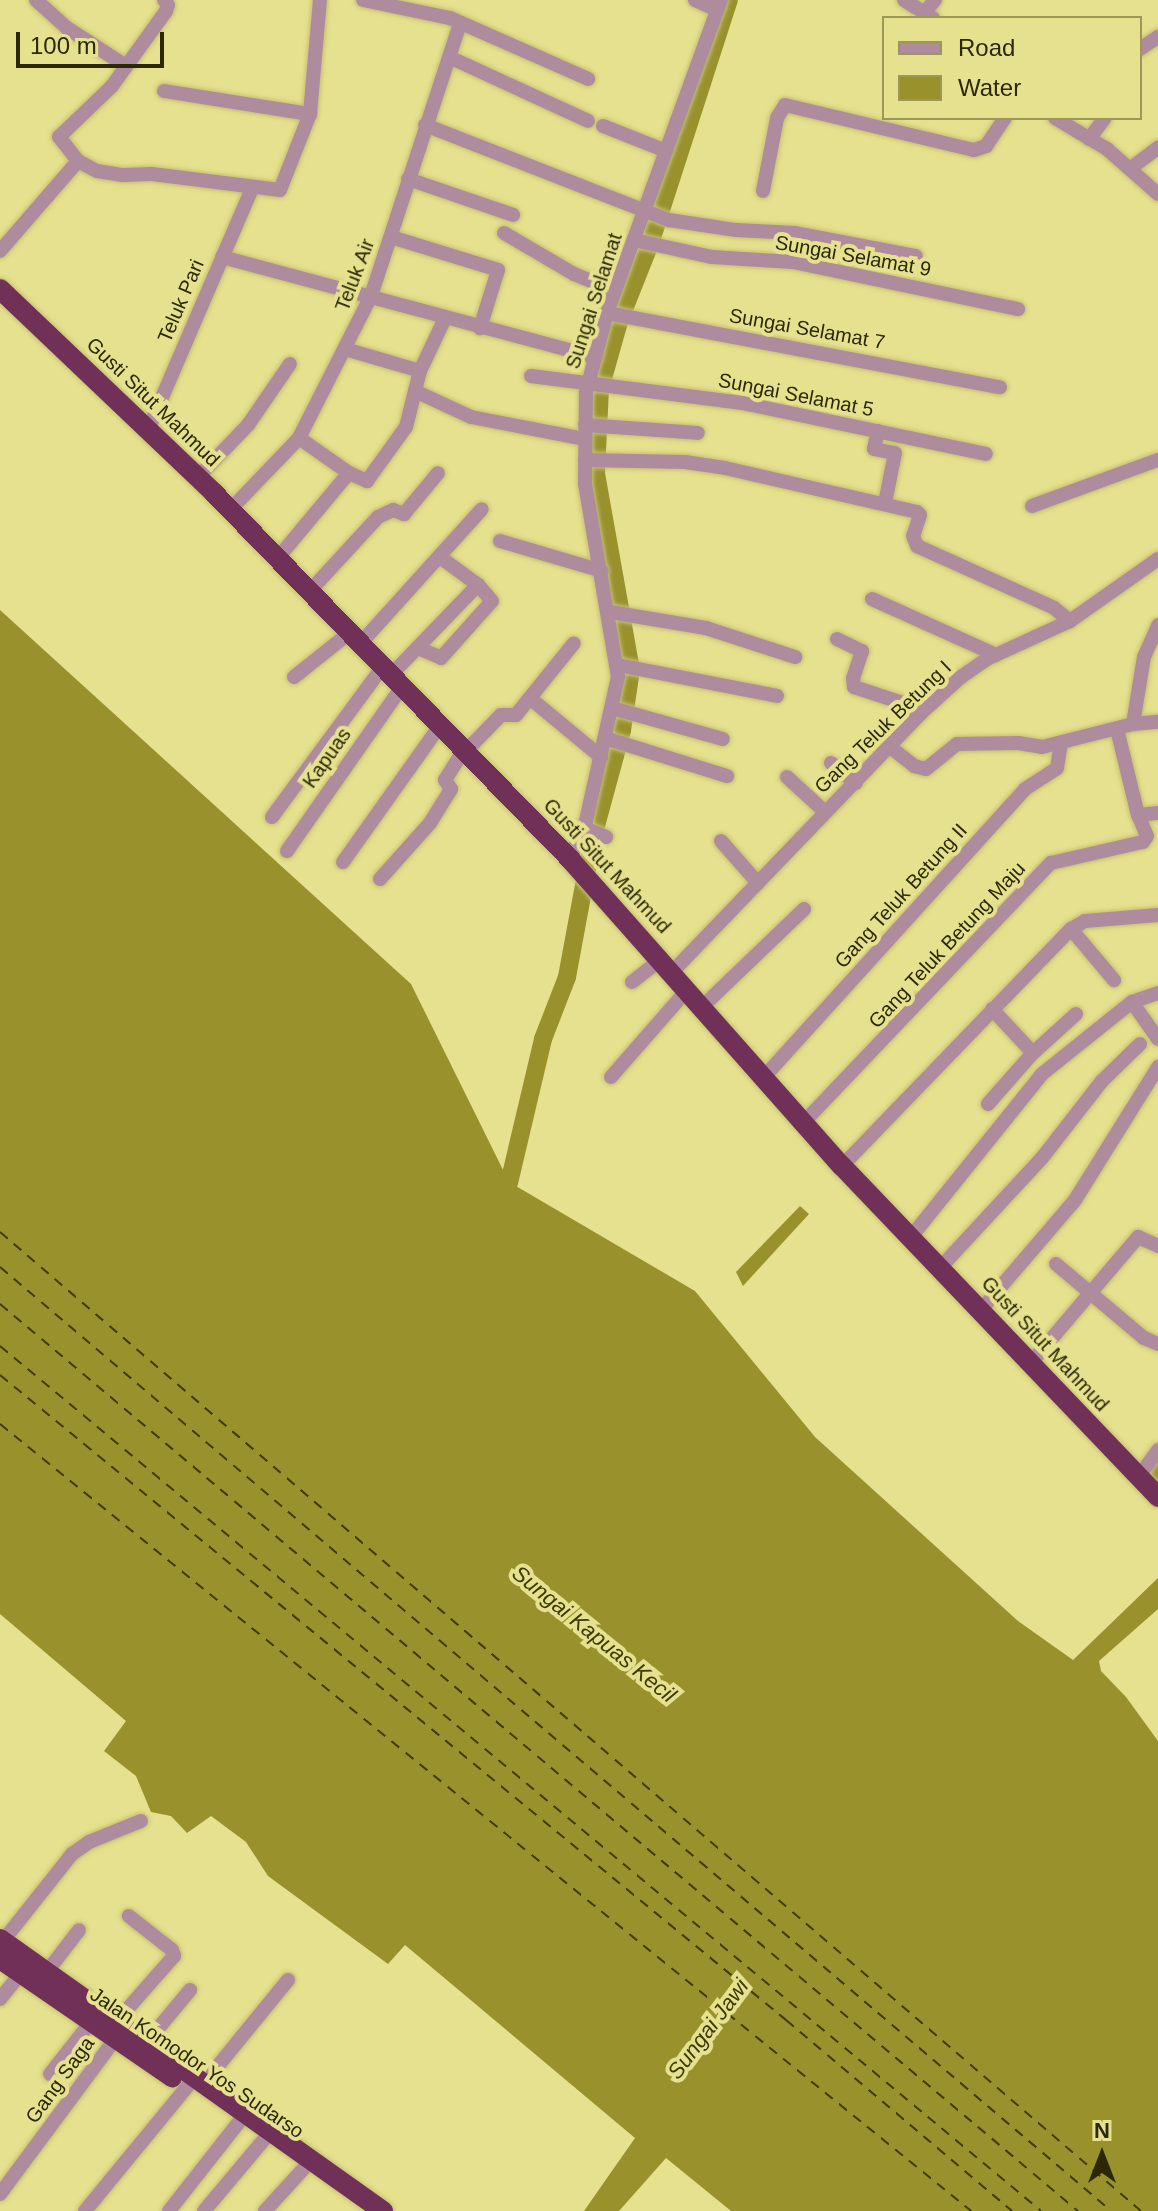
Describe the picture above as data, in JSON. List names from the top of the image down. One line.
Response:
{"streets":{"highway":["Gusti Situt Mahmud","Jalan Komodor Yos Sudarso"],"street":["Sungai Selamat 9","Teluk Air","Teluk Pari","Sungai Selamat","Sungai Selamat 7","Sungai Selamat 5","Gang Teluk Betung I","Kapuas","Gang Teluk Betung II","Gang Teluk Betung Maju","Gang Saga"]},"crossings":[["Sungai Selamat 9","Sungai Selamat"],["Teluk Air","Gusti Situt Mahmud"],["Teluk Pari","Gusti Situt Mahmud"],["Sungai Selamat","Sungai Selamat 7"],["Sungai Selamat","Sungai Selamat 5"],["Sungai Selamat","Gusti Situt Mahmud"],["Gusti Situt Mahmud","Gang Teluk Betung I"],["Gusti Situt Mahmud","Kapuas"],["Gusti Situt Mahmud","Gang Teluk Betung II"],["Gusti Situt Mahmud","Gang Teluk Betung Maju"],["Jalan Komodor Yos Sudarso","Gang Saga"]],"water":["Sungai Kapuas Kecil","Sungai Jawi"],"legend":["Road","Water"],"scale_bar":"100 m","north":"top"}
